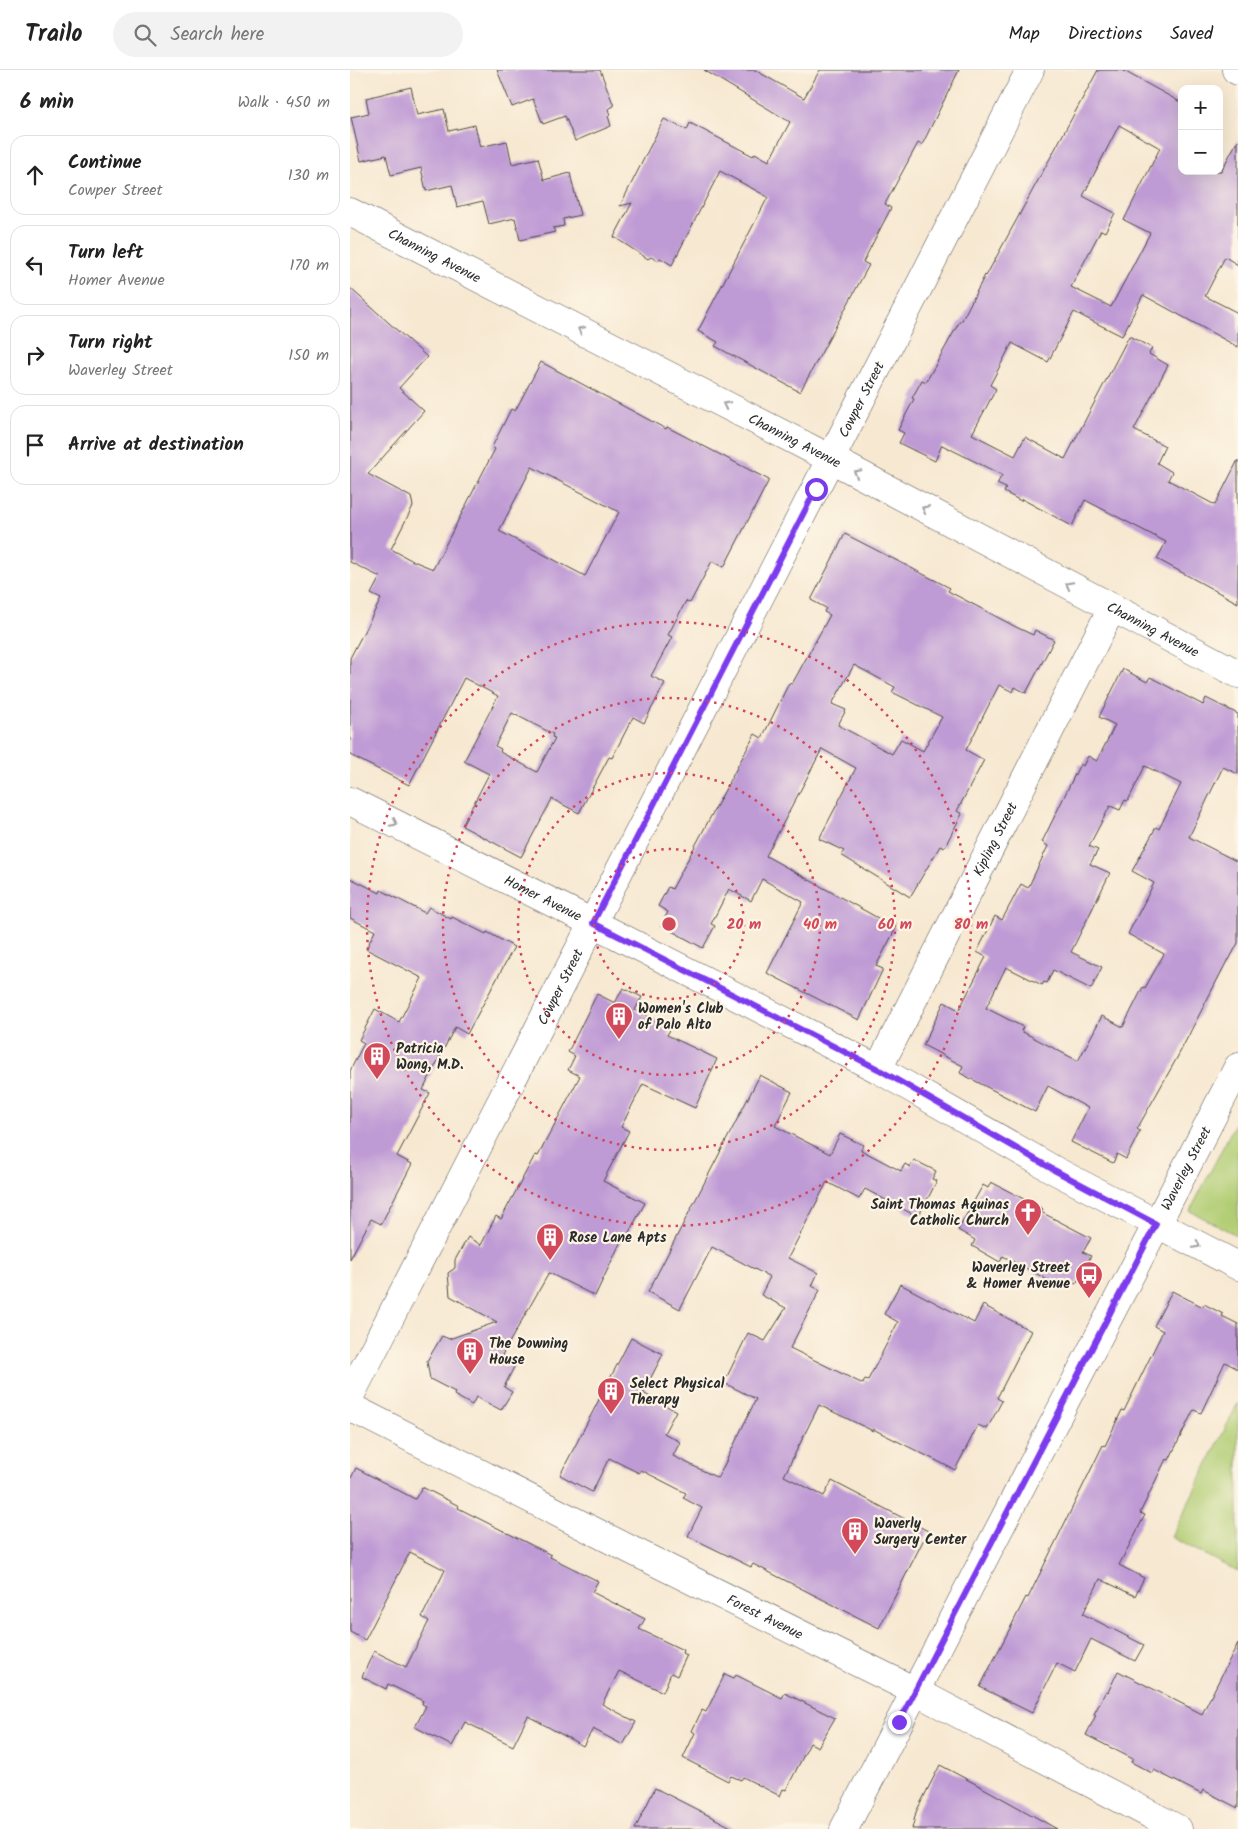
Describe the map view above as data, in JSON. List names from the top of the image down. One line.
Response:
{"streets":{"street":["Channing Avenue","Cowper Street","Kipling Street","Homer Avenue","Waverley Street","Forest Avenue"]},"crossings":[["Channing Avenue","Cowper Street"],["Channing Avenue","Kipling Street"],["Cowper Street","Homer Avenue"],["Kipling Street","Homer Avenue"],["Homer Avenue","Waverley Street"],["Waverley Street","Forest Avenue"]],"one_way":["Channing Avenue","Homer Avenue"],"places":{"building":["Women's Club of Palo Alto","Patricia Wong, M.D.","Rose Lane Apts","The Downing House","Select Physical Therapy","Waverly Surgery Center"],"church":["Saint Thomas Aquinas Catholic Church"],"bus stop":["Waverley Street & Homer Avenue"]},"page":{"header":"Trailo","search":"Search here","nav":["Map","Directions","Saved"],"heading":["6 min","Walk · 450 m"],"map_buttons":["+","−"],"list":[["Continue","Cowper Street","130 m"],["Turn left","Homer Avenue","170 m"],["Turn right","Waverley Street","150 m"],"Arrive at destination"]},"rings":["20 m","40 m","60 m","80 m"]}
